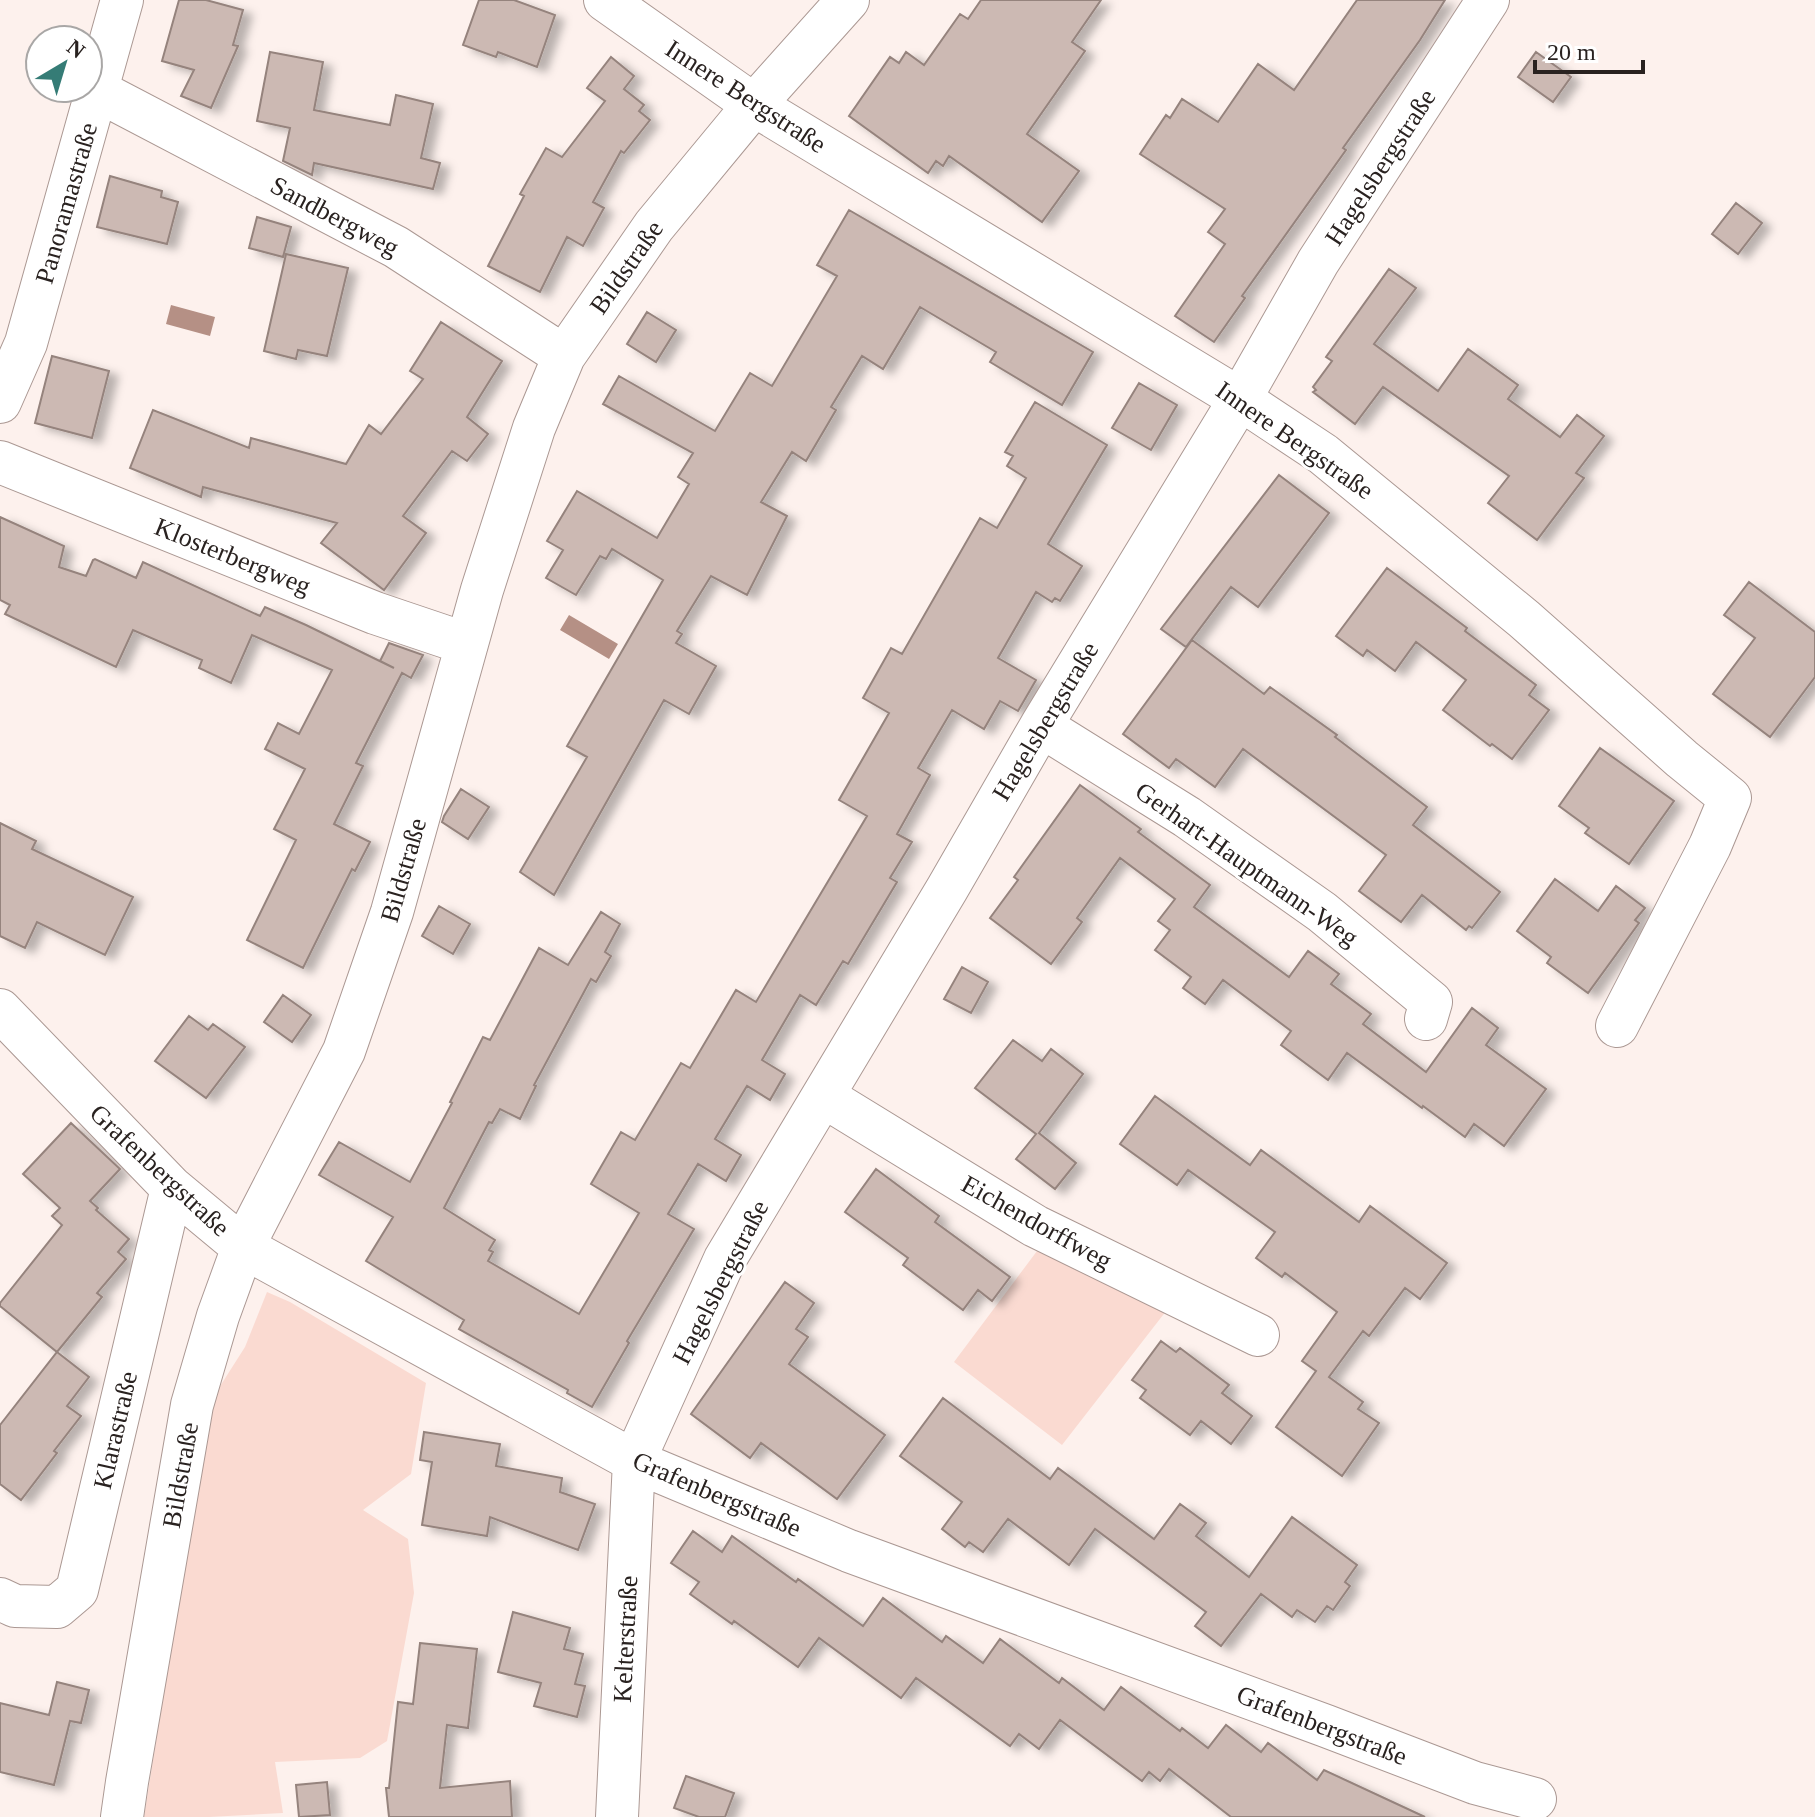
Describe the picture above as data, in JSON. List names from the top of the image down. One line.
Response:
{"streets":{"street":["Innere Bergstraße","Hagelsbergstraße","Panoramastraße","Sandbergweg","Bildstraße","Klosterbergweg","Gerhart-Hauptmann-Weg","Grafenbergstraße","Eichendorffweg","Klarastraße","Kelterstraße"]},"crossings":[["Innere Bergstraße","Hagelsbergstraße"],["Innere Bergstraße","Bildstraße"],["Hagelsbergstraße","Gerhart-Hauptmann-Weg"],["Hagelsbergstraße","Grafenbergstraße"],["Hagelsbergstraße","Eichendorffweg"],["Hagelsbergstraße","Kelterstraße"],["Sandbergweg","Bildstraße"],["Bildstraße","Klosterbergweg"],["Bildstraße","Grafenbergstraße"],["Grafenbergstraße","Klarastraße"],["Grafenbergstraße","Kelterstraße"]],"scale_bar":"20 m","north":"top right"}
